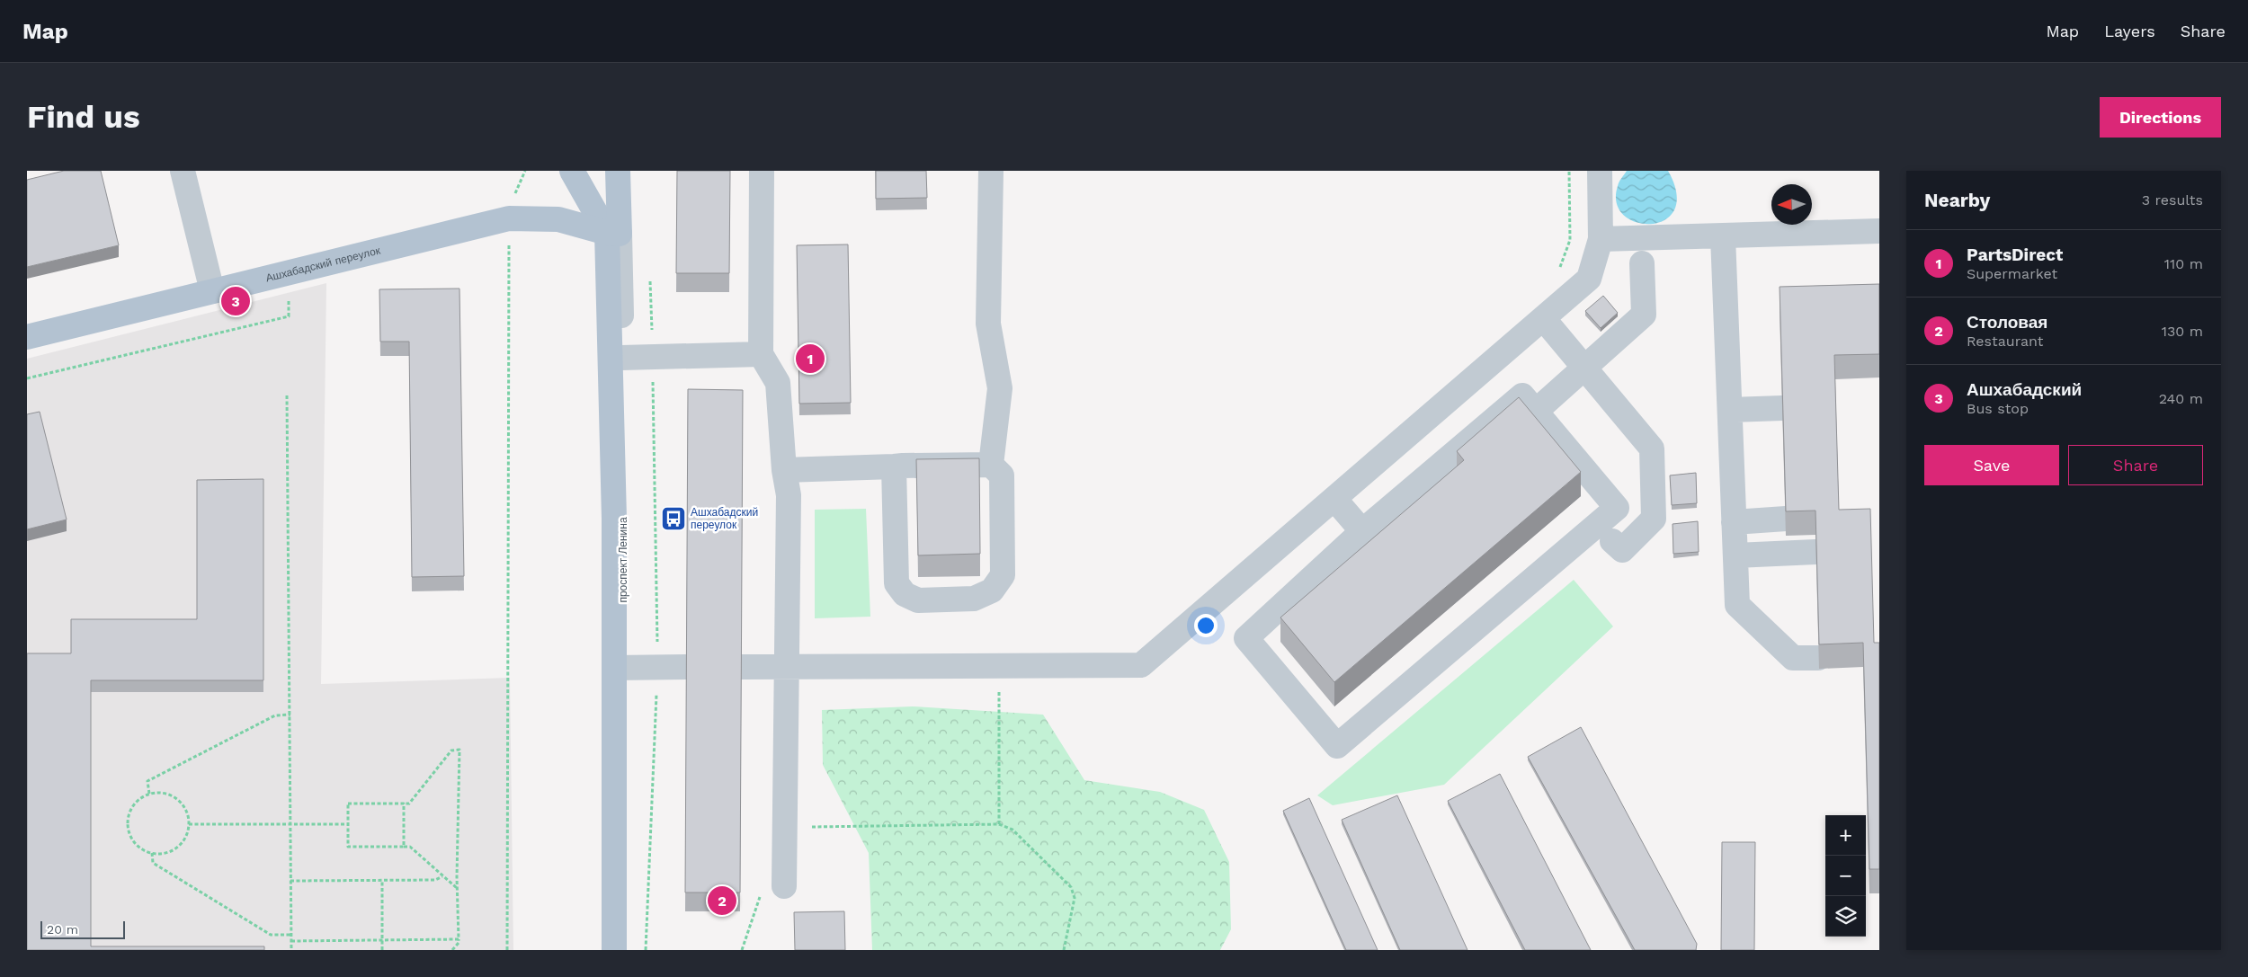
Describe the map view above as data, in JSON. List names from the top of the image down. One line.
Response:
{"streets":{"main road":["Ашхабадский переулок","проспект Ленина"]},"crossings":[["Ашхабадский переулок","проспект Ленина"]],"places":{"bus stop":["Ашхабадский переулок"]},"scale_bar":"20 m","north":"left","page":{"header":"Map","nav":["Map","Layers","Share"],"buttons":["Directions",["Save","Share"]],"title":"Find us","heading":["Nearby","3 results"],"list":[{"mark":"1","name":"PartsDirect","note":"Supermarket","value":"110 m"},{"mark":"2","name":"Столовая","note":"Restaurant","value":"130 m"},{"mark":"3","name":"Ашхабадский","note":"Bus stop","value":"240 m"}],"pins":["3","1","2"],"map_buttons":["+","−"],"scale":"20 m"}}
